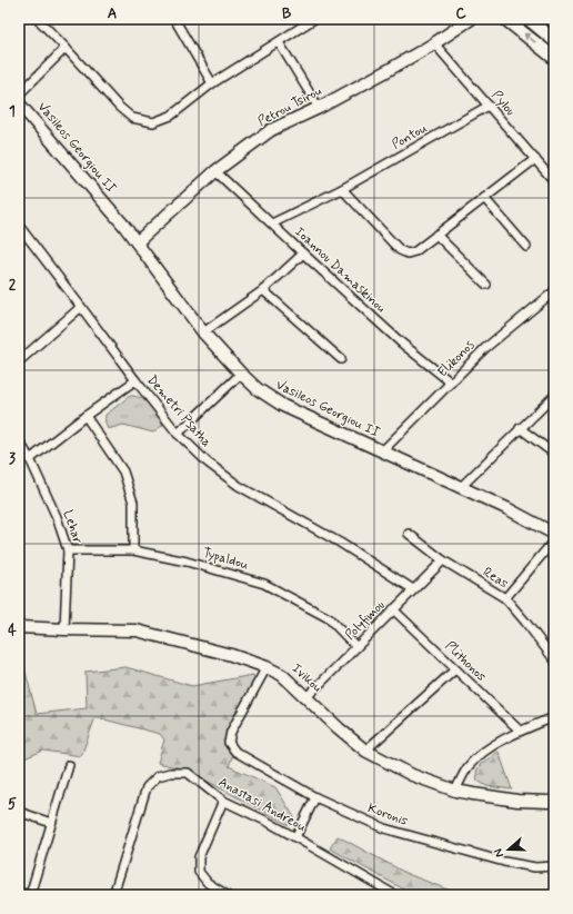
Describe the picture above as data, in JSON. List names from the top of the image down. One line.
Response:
{"streets":{"street":["Pylou","Petrou Tsirou","Pontou","Vasileos Georgiou II","Ioannou Damaskinou","Elikonos","Demetri Psatha","Lehar","Typaldou","Reas","Polyfimou","Plithonos","Ivikou","Anastasi Andreou","Koronis"]},"crossings":[["Pylou","Petrou Tsirou"],["Pylou","Pontou"],["Petrou Tsirou","Vasileos Georgiou II"],["Petrou Tsirou","Ioannou Damaskinou"],["Pontou","Ioannou Damaskinou"],["Vasileos Georgiou II","Elikonos"],["Ioannou Damaskinou","Elikonos"],["Demetri Psatha","Polyfimou"],["Lehar","Typaldou"],["Lehar","Ivikou"],["Typaldou","Polyfimou"],["Reas","Polyfimou"],["Polyfimou","Plithonos"],["Polyfimou","Ivikou"],["Ivikou","Koronis"]],"north":"left","grid":{"columns":["A","B","C"],"rows":["1","2","3","4","5"]}}
